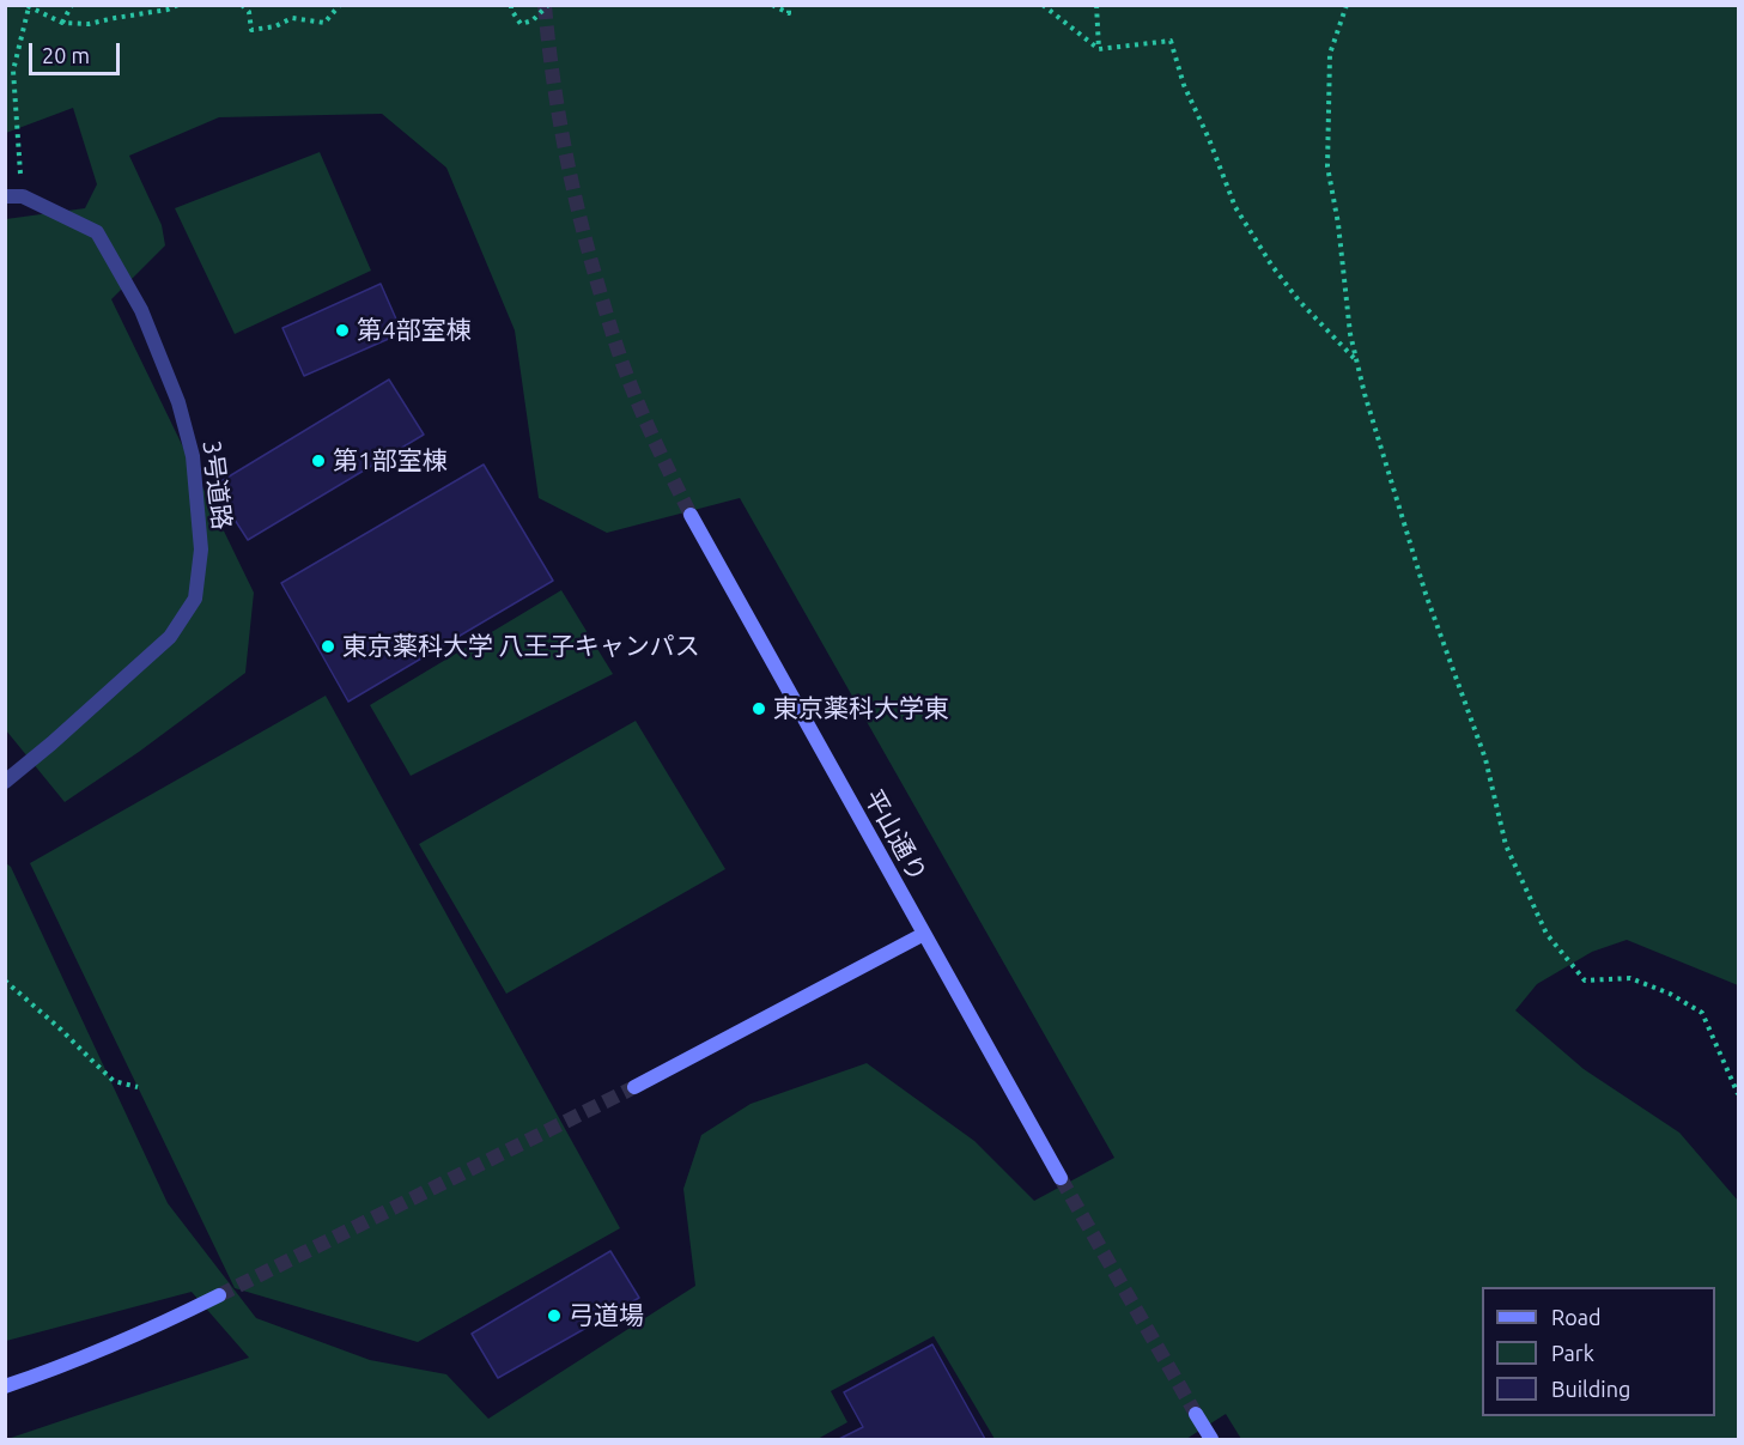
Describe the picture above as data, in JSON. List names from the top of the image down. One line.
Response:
{"streets":{"main road":["平山通り"],"lane":["3号道路"]},"places":["第4部室棟","第1部室棟","東京薬科大学 八王子キャンパス","東京薬科大学東","弓道場"],"legend":["Road","Park","Building"],"scale_bar":"20 m"}
